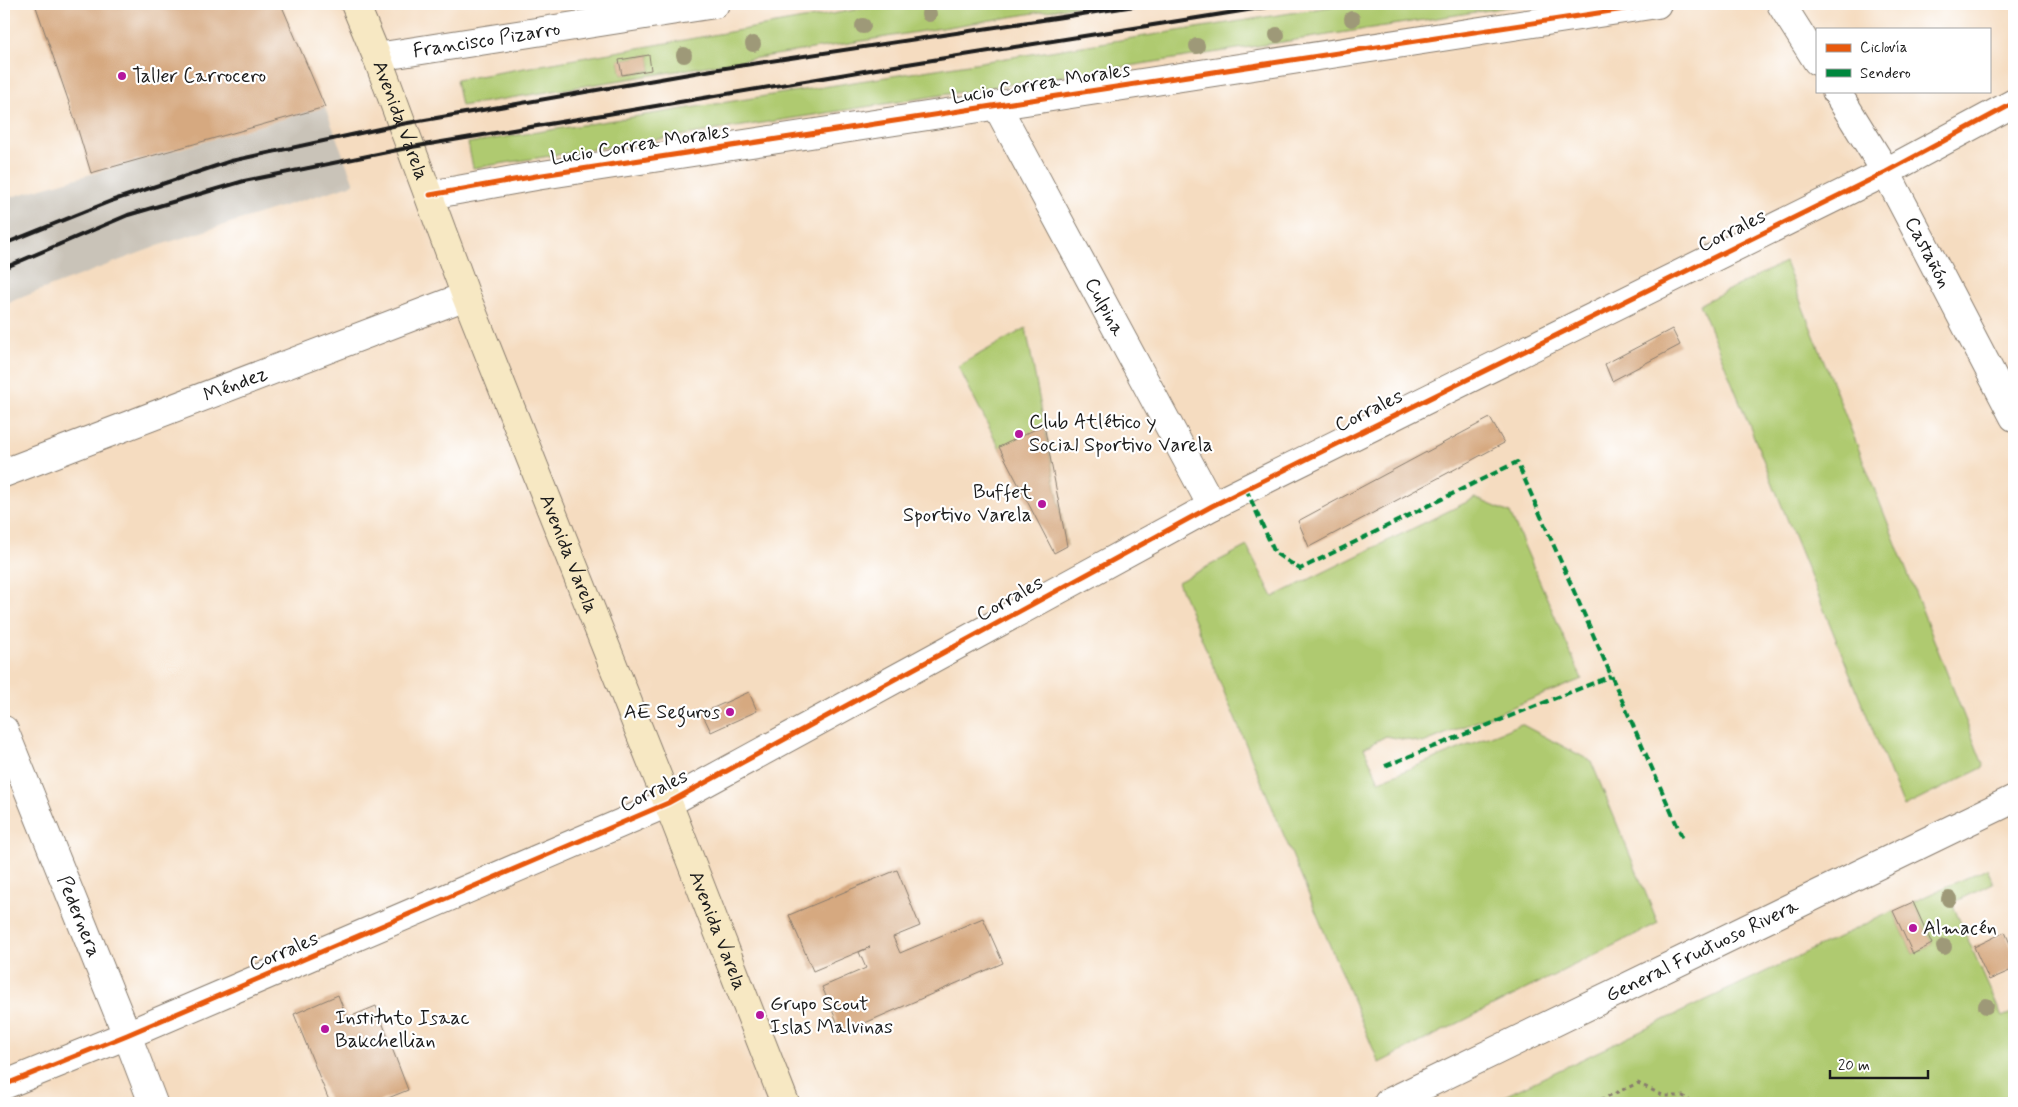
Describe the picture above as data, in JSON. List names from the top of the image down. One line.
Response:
{"streets":{"main road":["Avenida Varela"],"street":["Francisco Pizarro","Lucio Correa Morales","Corrales","Castañón","Culpina","Méndez","Pedernera","General Fructuoso Rivera"]},"crossings":[["Francisco Pizarro","Avenida Varela"],["Lucio Correa Morales","Avenida Varela"],["Lucio Correa Morales","Culpina"],["Avenida Varela","Corrales"],["Avenida Varela","Méndez"],["Corrales","Castañón"],["Corrales","Culpina"],["Corrales","Pedernera"]],"places":["Taller Carrocero","Club Atlético y Social Sportivo Varela","Buffet Sportivo Varela","AE Seguros","Almacén","Grupo Scout Islas Malvinas","Instituto Isaac Bakchellian"],"legend":["Ciclovía","Sendero"],"scale_bar":"20 m"}
